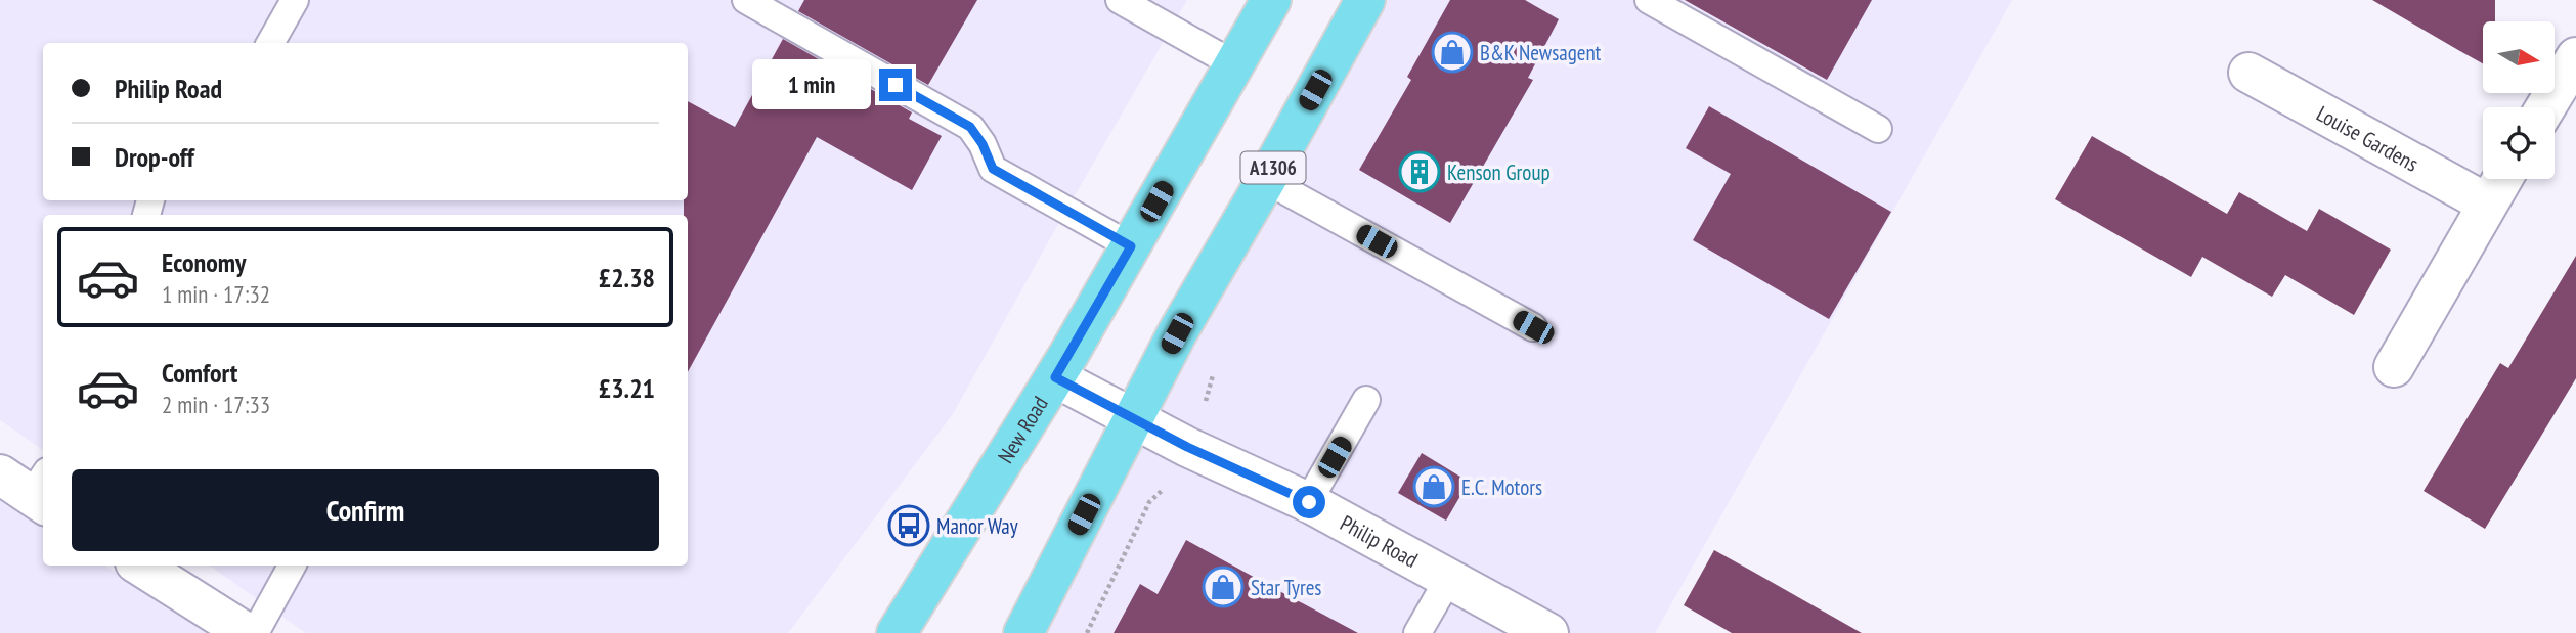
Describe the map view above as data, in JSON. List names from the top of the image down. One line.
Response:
{"streets":{"main road":["A1306","New Road"],"street":["Louise Gardens","Philip Road"]},"crossings":[["A1306","Philip Road"],["New Road","Philip Road"]],"places":{"shop":["B&K Newsagent","E.C. Motors","Star Tyres"],"building":["Kenson Group"],"bus stop":["Manor Way"]},"north":"right","page":{"banner":["Philip Road","Drop-off"],"bubble":"1 min","list":[{"name":"Economy","note":"1 min · 17:32","value":"£2.38"},{"name":"Comfort","note":"2 min · 17:33","value":"£3.21"}],"buttons":"Confirm"}}
